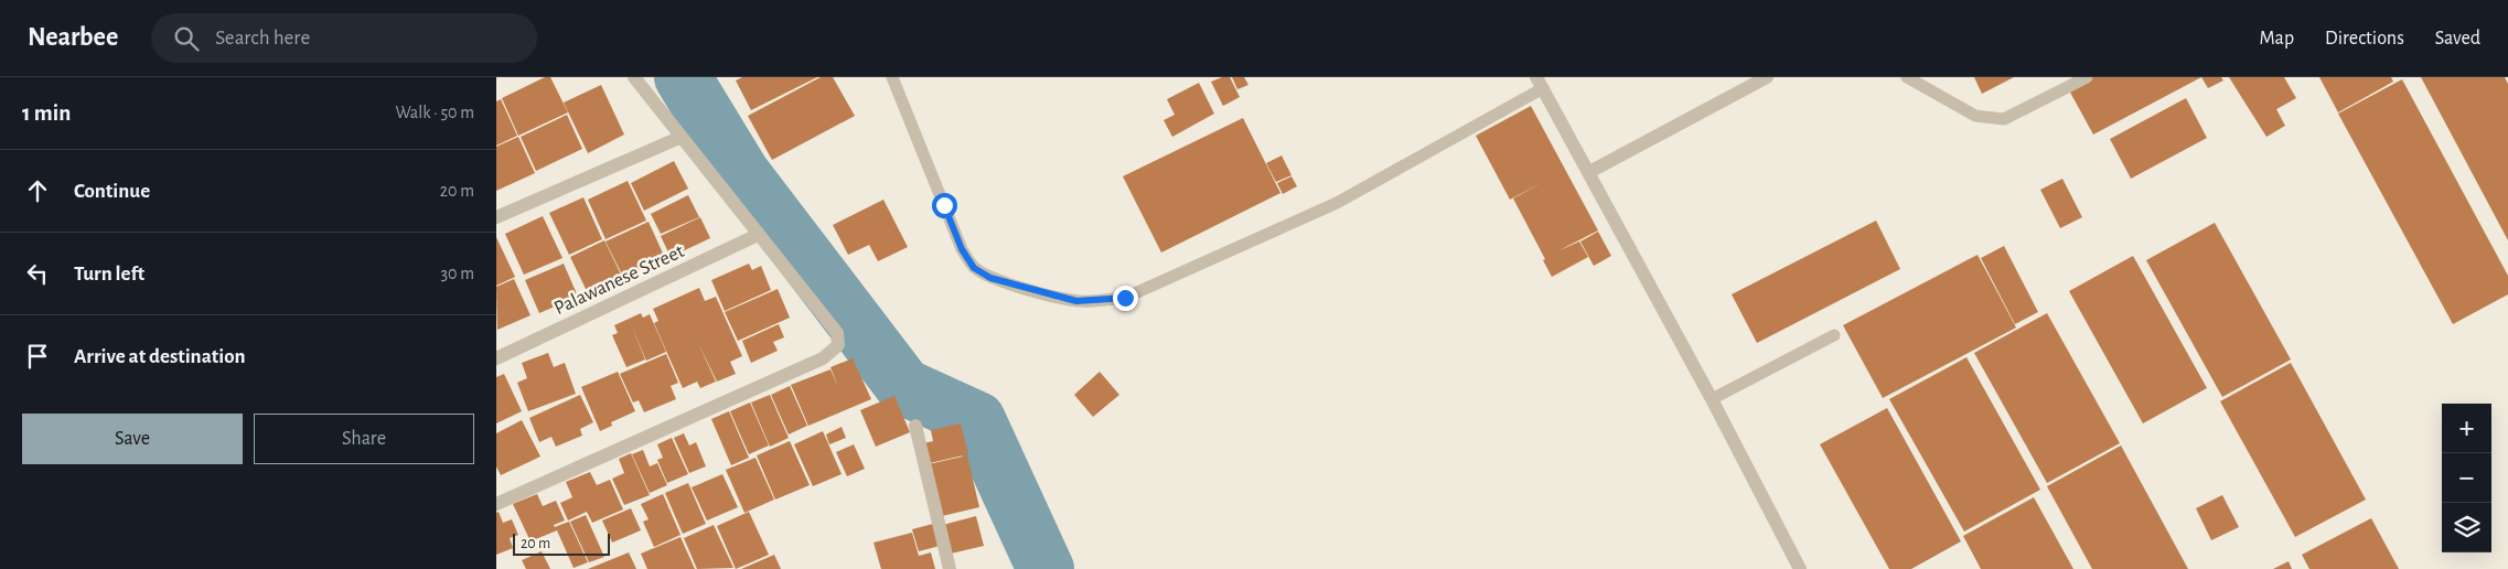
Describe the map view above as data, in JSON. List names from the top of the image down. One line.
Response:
{"streets":{"street":["Palawanese Street"]},"scale_bar":"20 m","page":{"header":"Nearbee","search":"Search here","nav":["Map","Directions","Saved"],"heading":["1 min","Walk · 50 m"],"list":[["Continue","20 m"],["Turn left","30 m"],"Arrive at destination"],"buttons":["Save","Share"],"map_buttons":["+","−"],"scale":"20 m"}}
